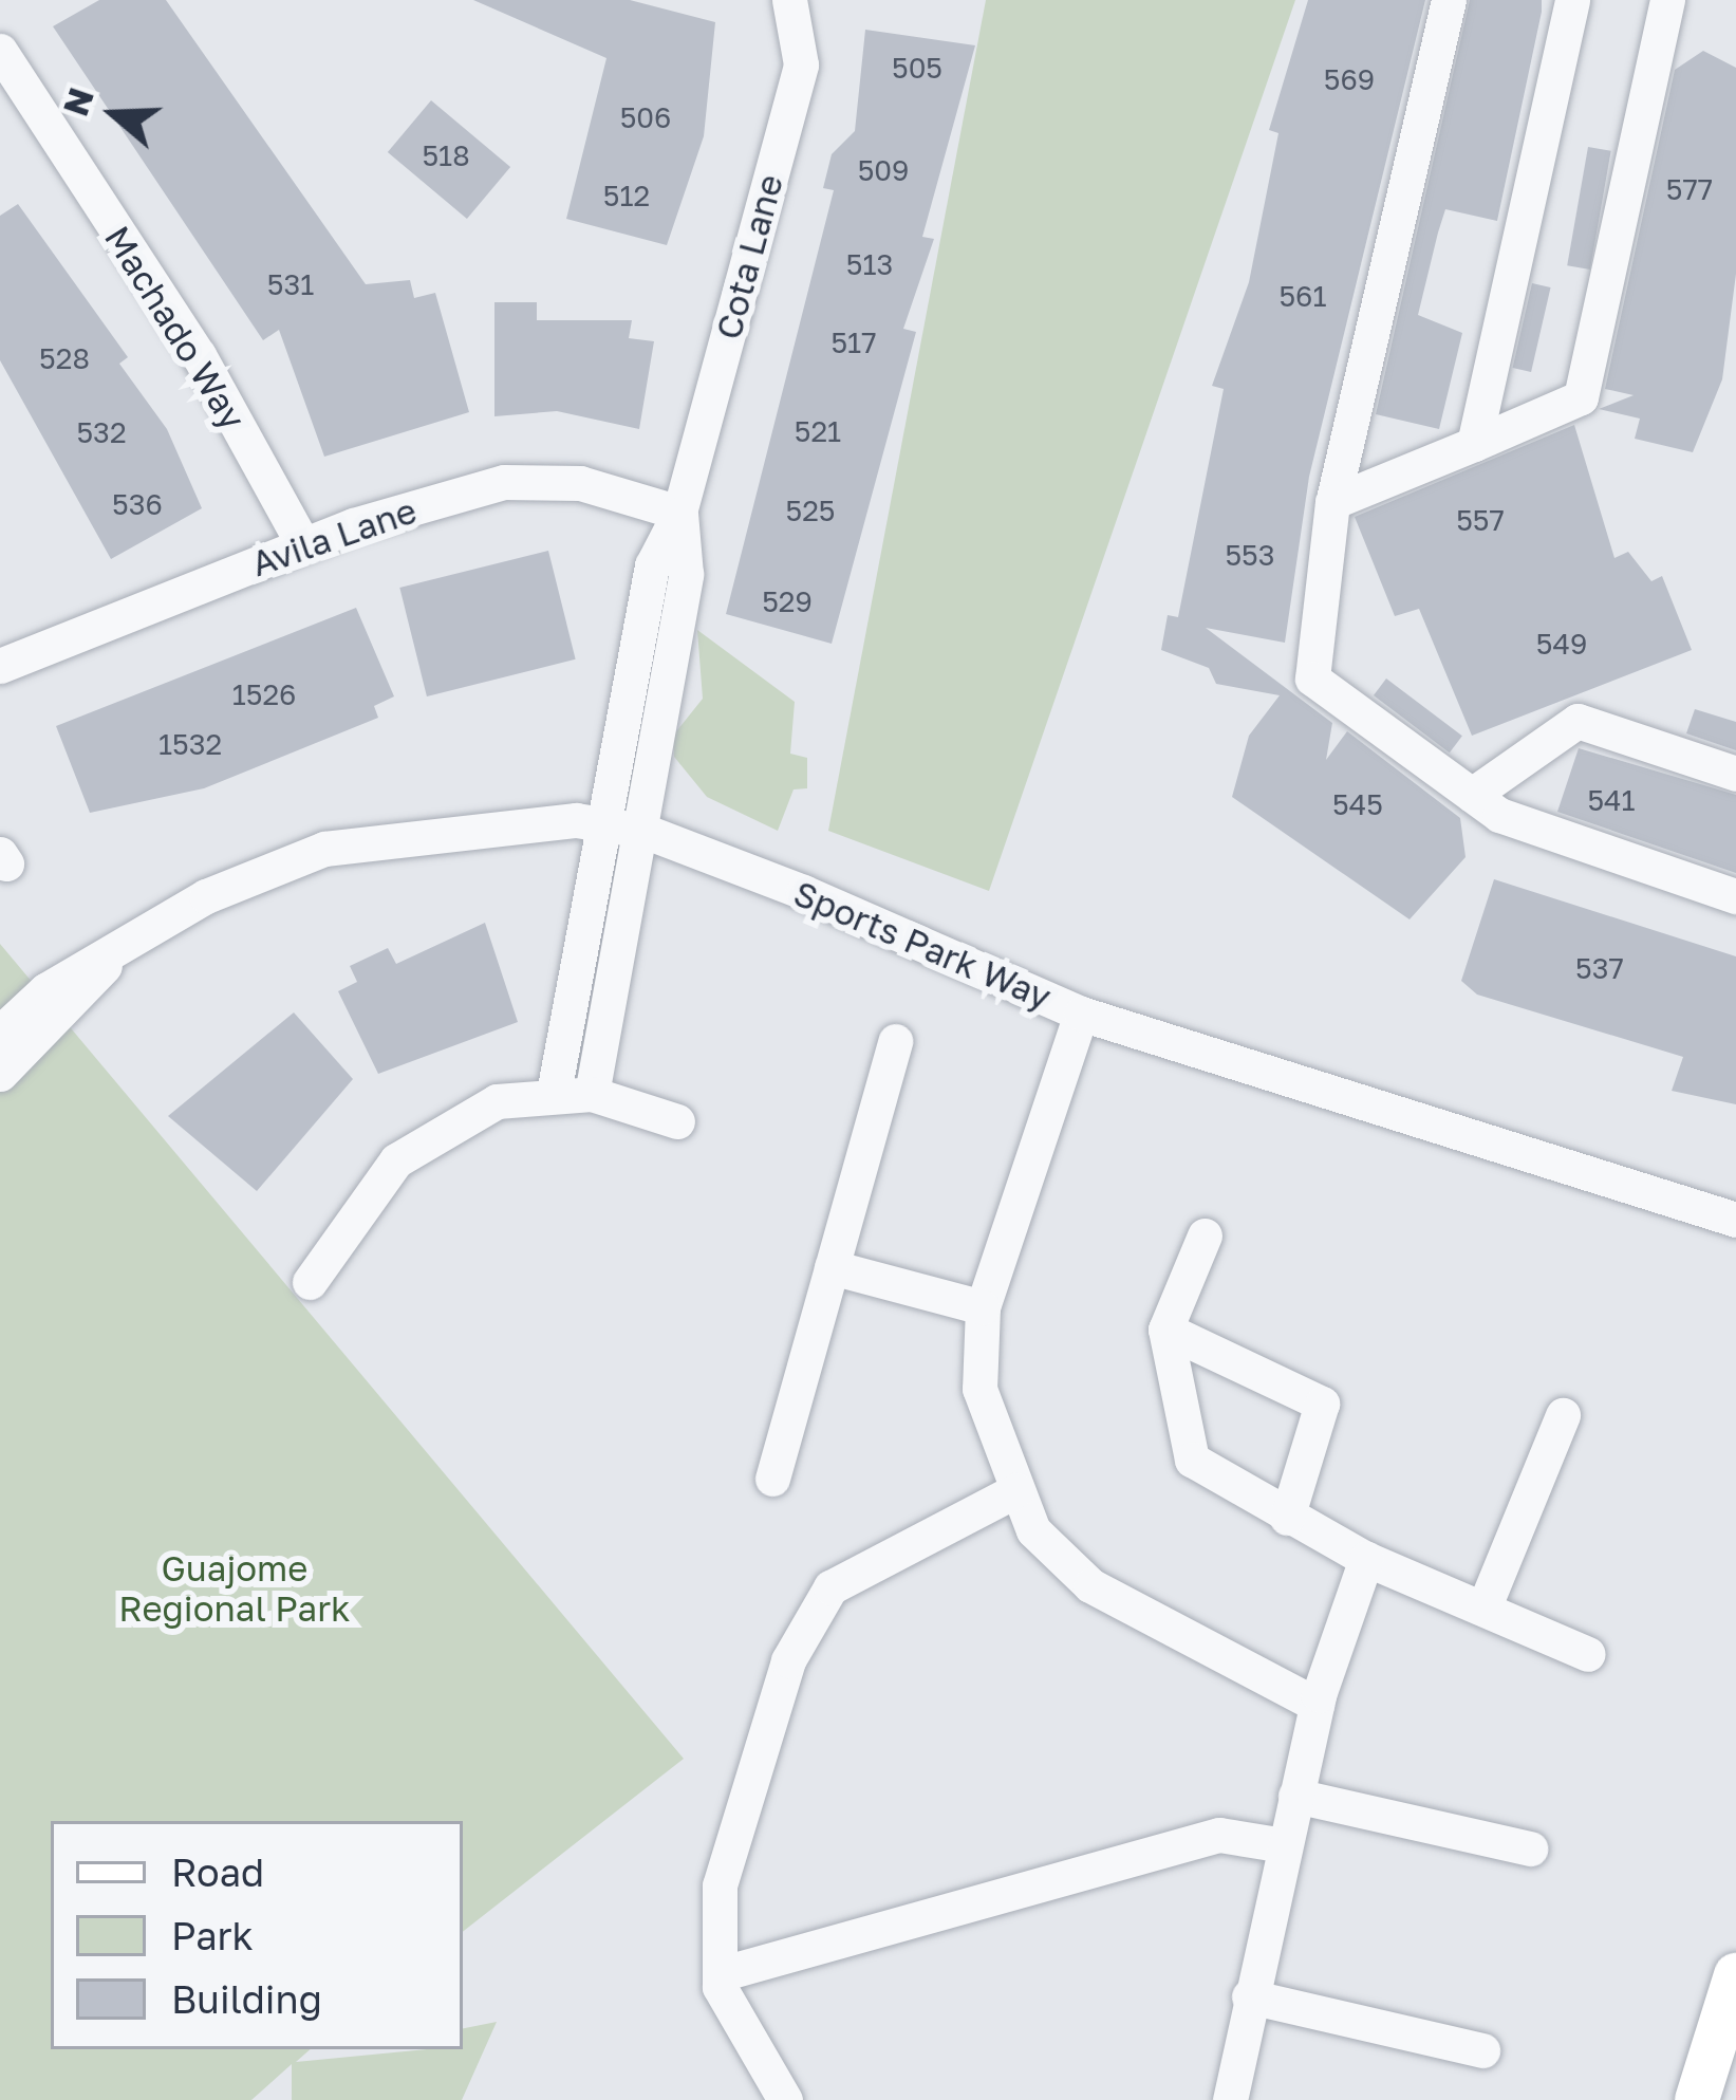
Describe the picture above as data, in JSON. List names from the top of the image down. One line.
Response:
{"streets":{"street":["Cota Lane","Machado Way","Avila Lane","Sports Park Way"]},"crossings":[["Cota Lane","Avila Lane"],["Cota Lane","Sports Park Way"],["Machado Way","Avila Lane"]],"parks":["Guajome Regional Park"],"house_numbers":["505","569","506","518","509","577","512","513","531","561","517","528","521","532","536","525","557","553","529","549","1526","1532","541","545","537"],"legend":["Road","Park","Building"],"north":"left"}
